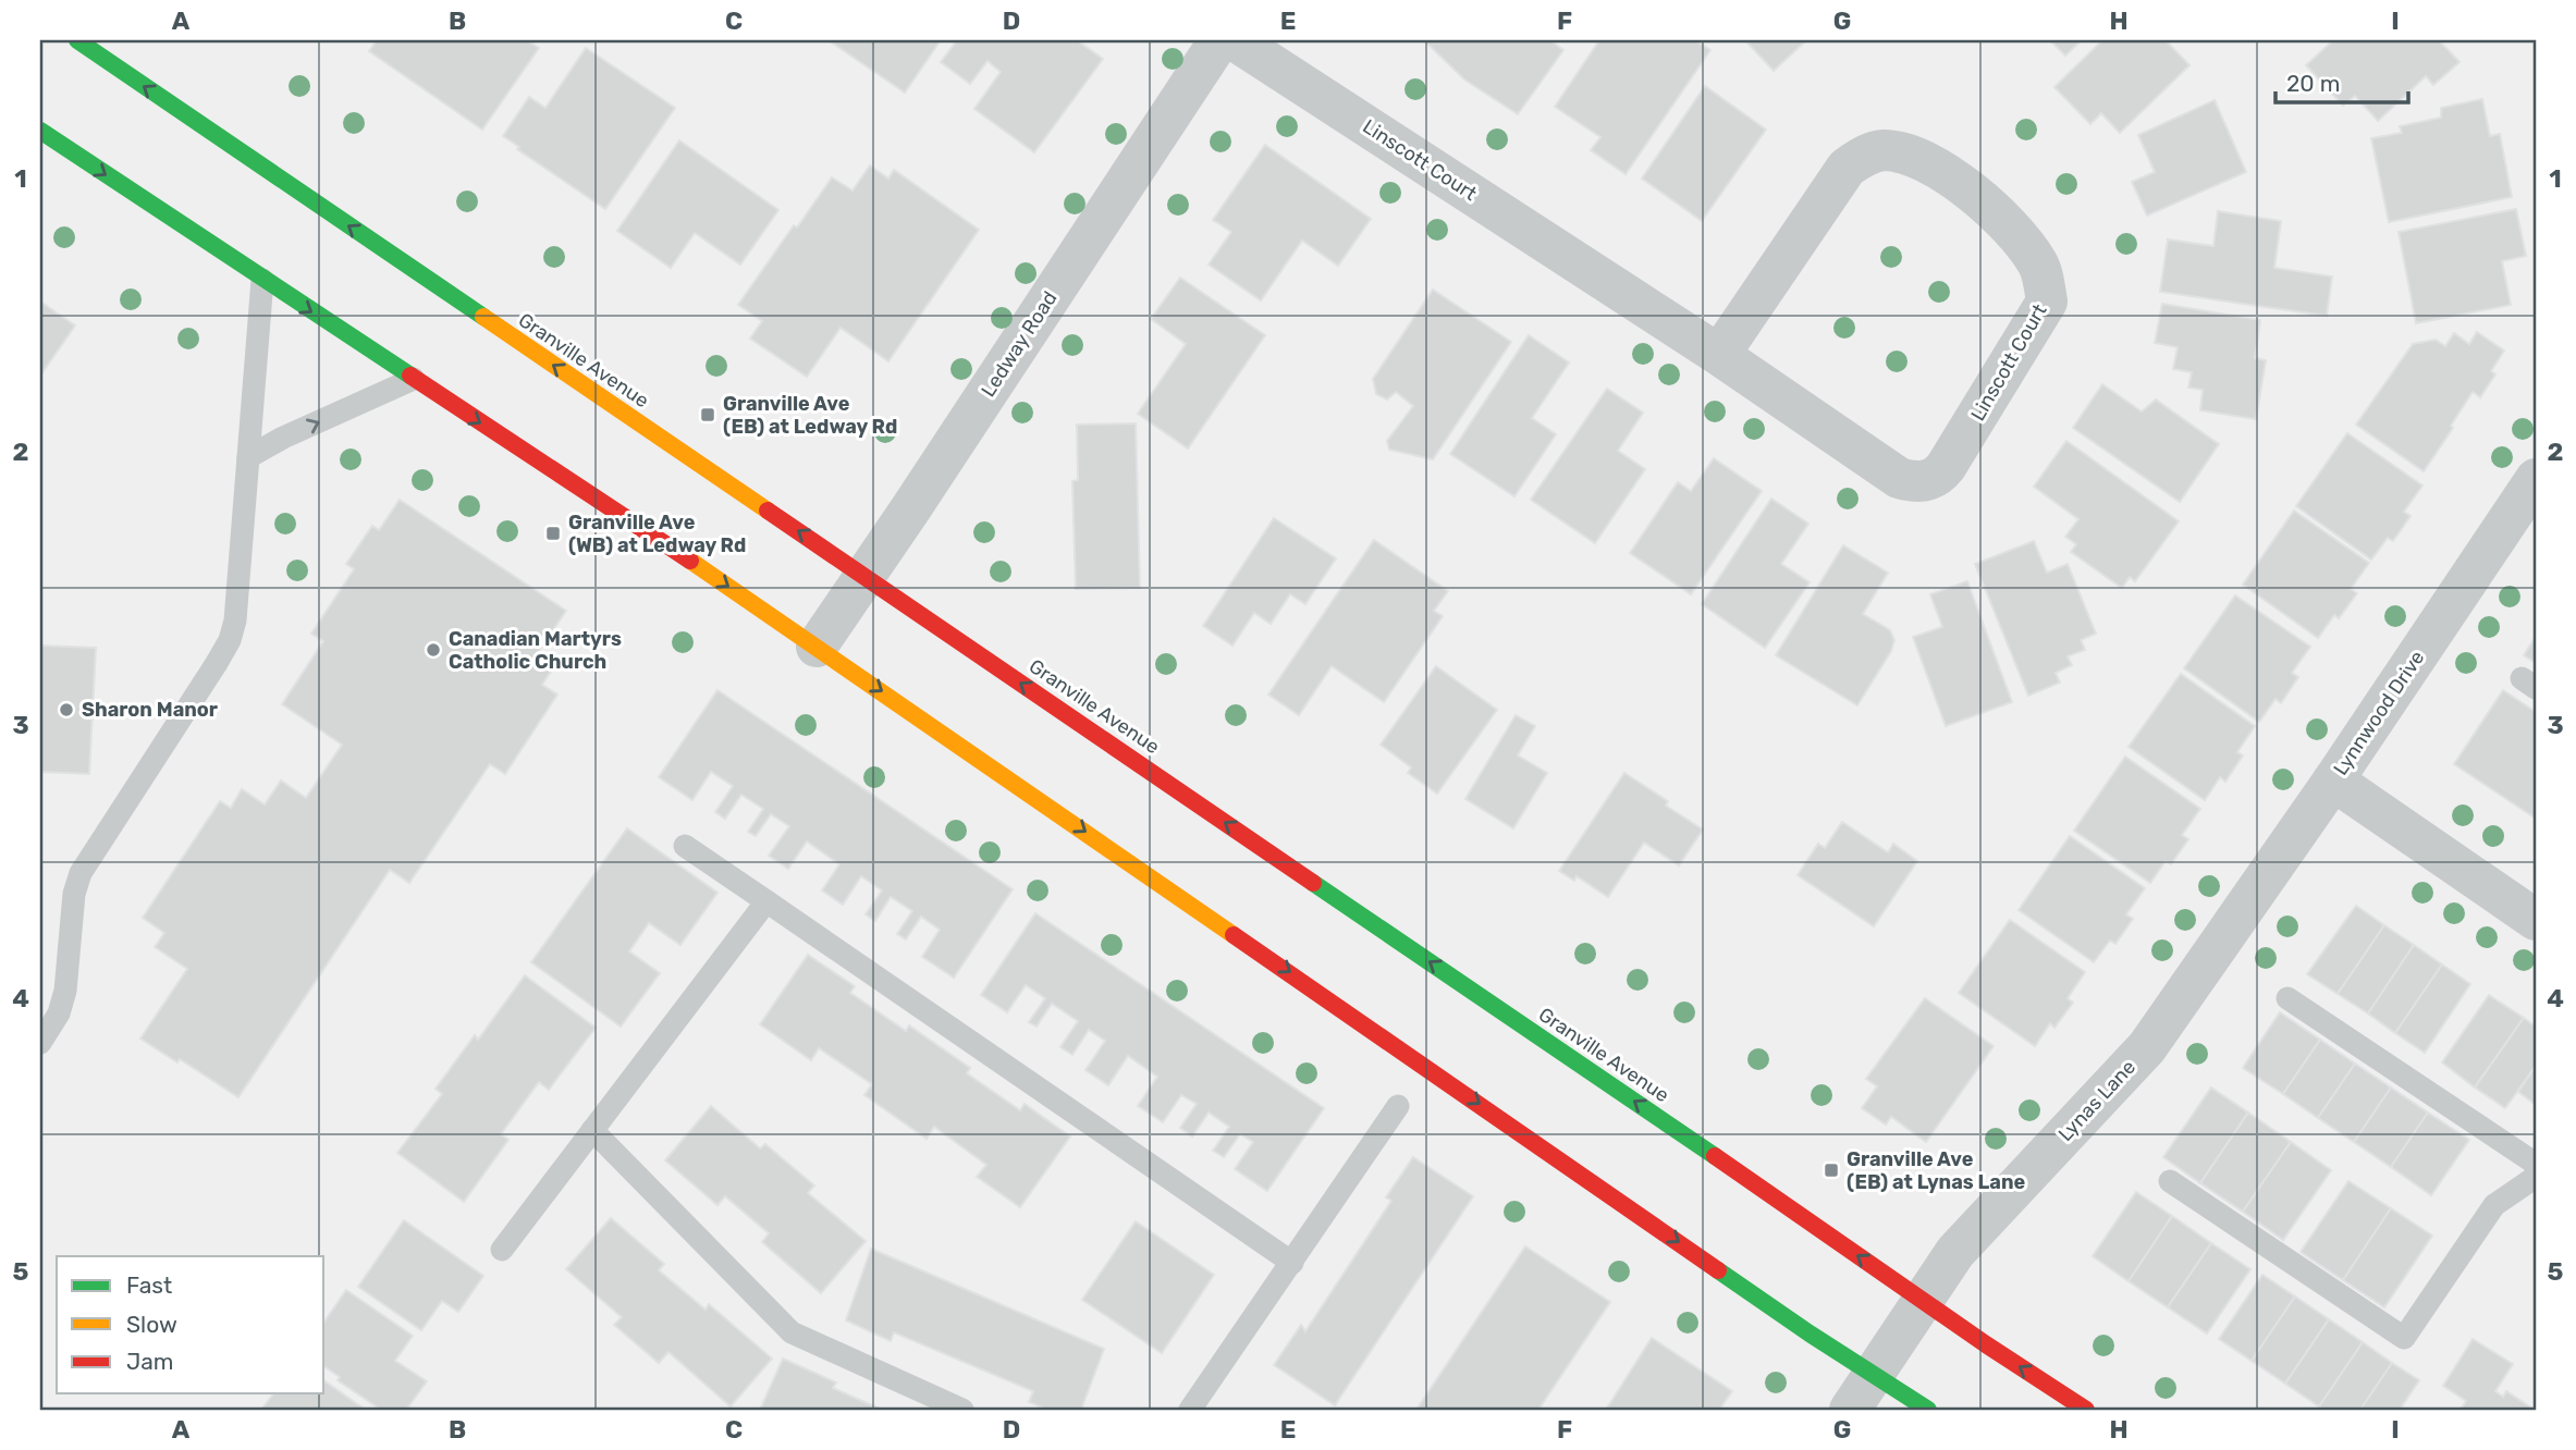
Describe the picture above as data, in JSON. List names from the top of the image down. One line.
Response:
{"streets":{"main road":["Granville Avenue"],"street":["Linscott Court","Ledway Road","Lynnwood Drive","Lynas Lane"]},"crossings":[["Ledway Road","Granville Avenue"],["Granville Avenue","Lynas Lane"],["Lynnwood Drive","Lynas Lane"]],"places":{"transit":["Granville Ave (EB) at Ledway Rd","Granville Ave (WB) at Ledway Rd","Granville Ave (EB) at Lynas Lane"],"other":["Canadian Martyrs Catholic Church","Sharon Manor"]},"legend":["Fast","Slow","Jam"],"scale_bar":"20 m","grid":{"columns":["A","B","C","D","E","F","G","H","I"],"rows":["1","2","3","4","5"]}}
